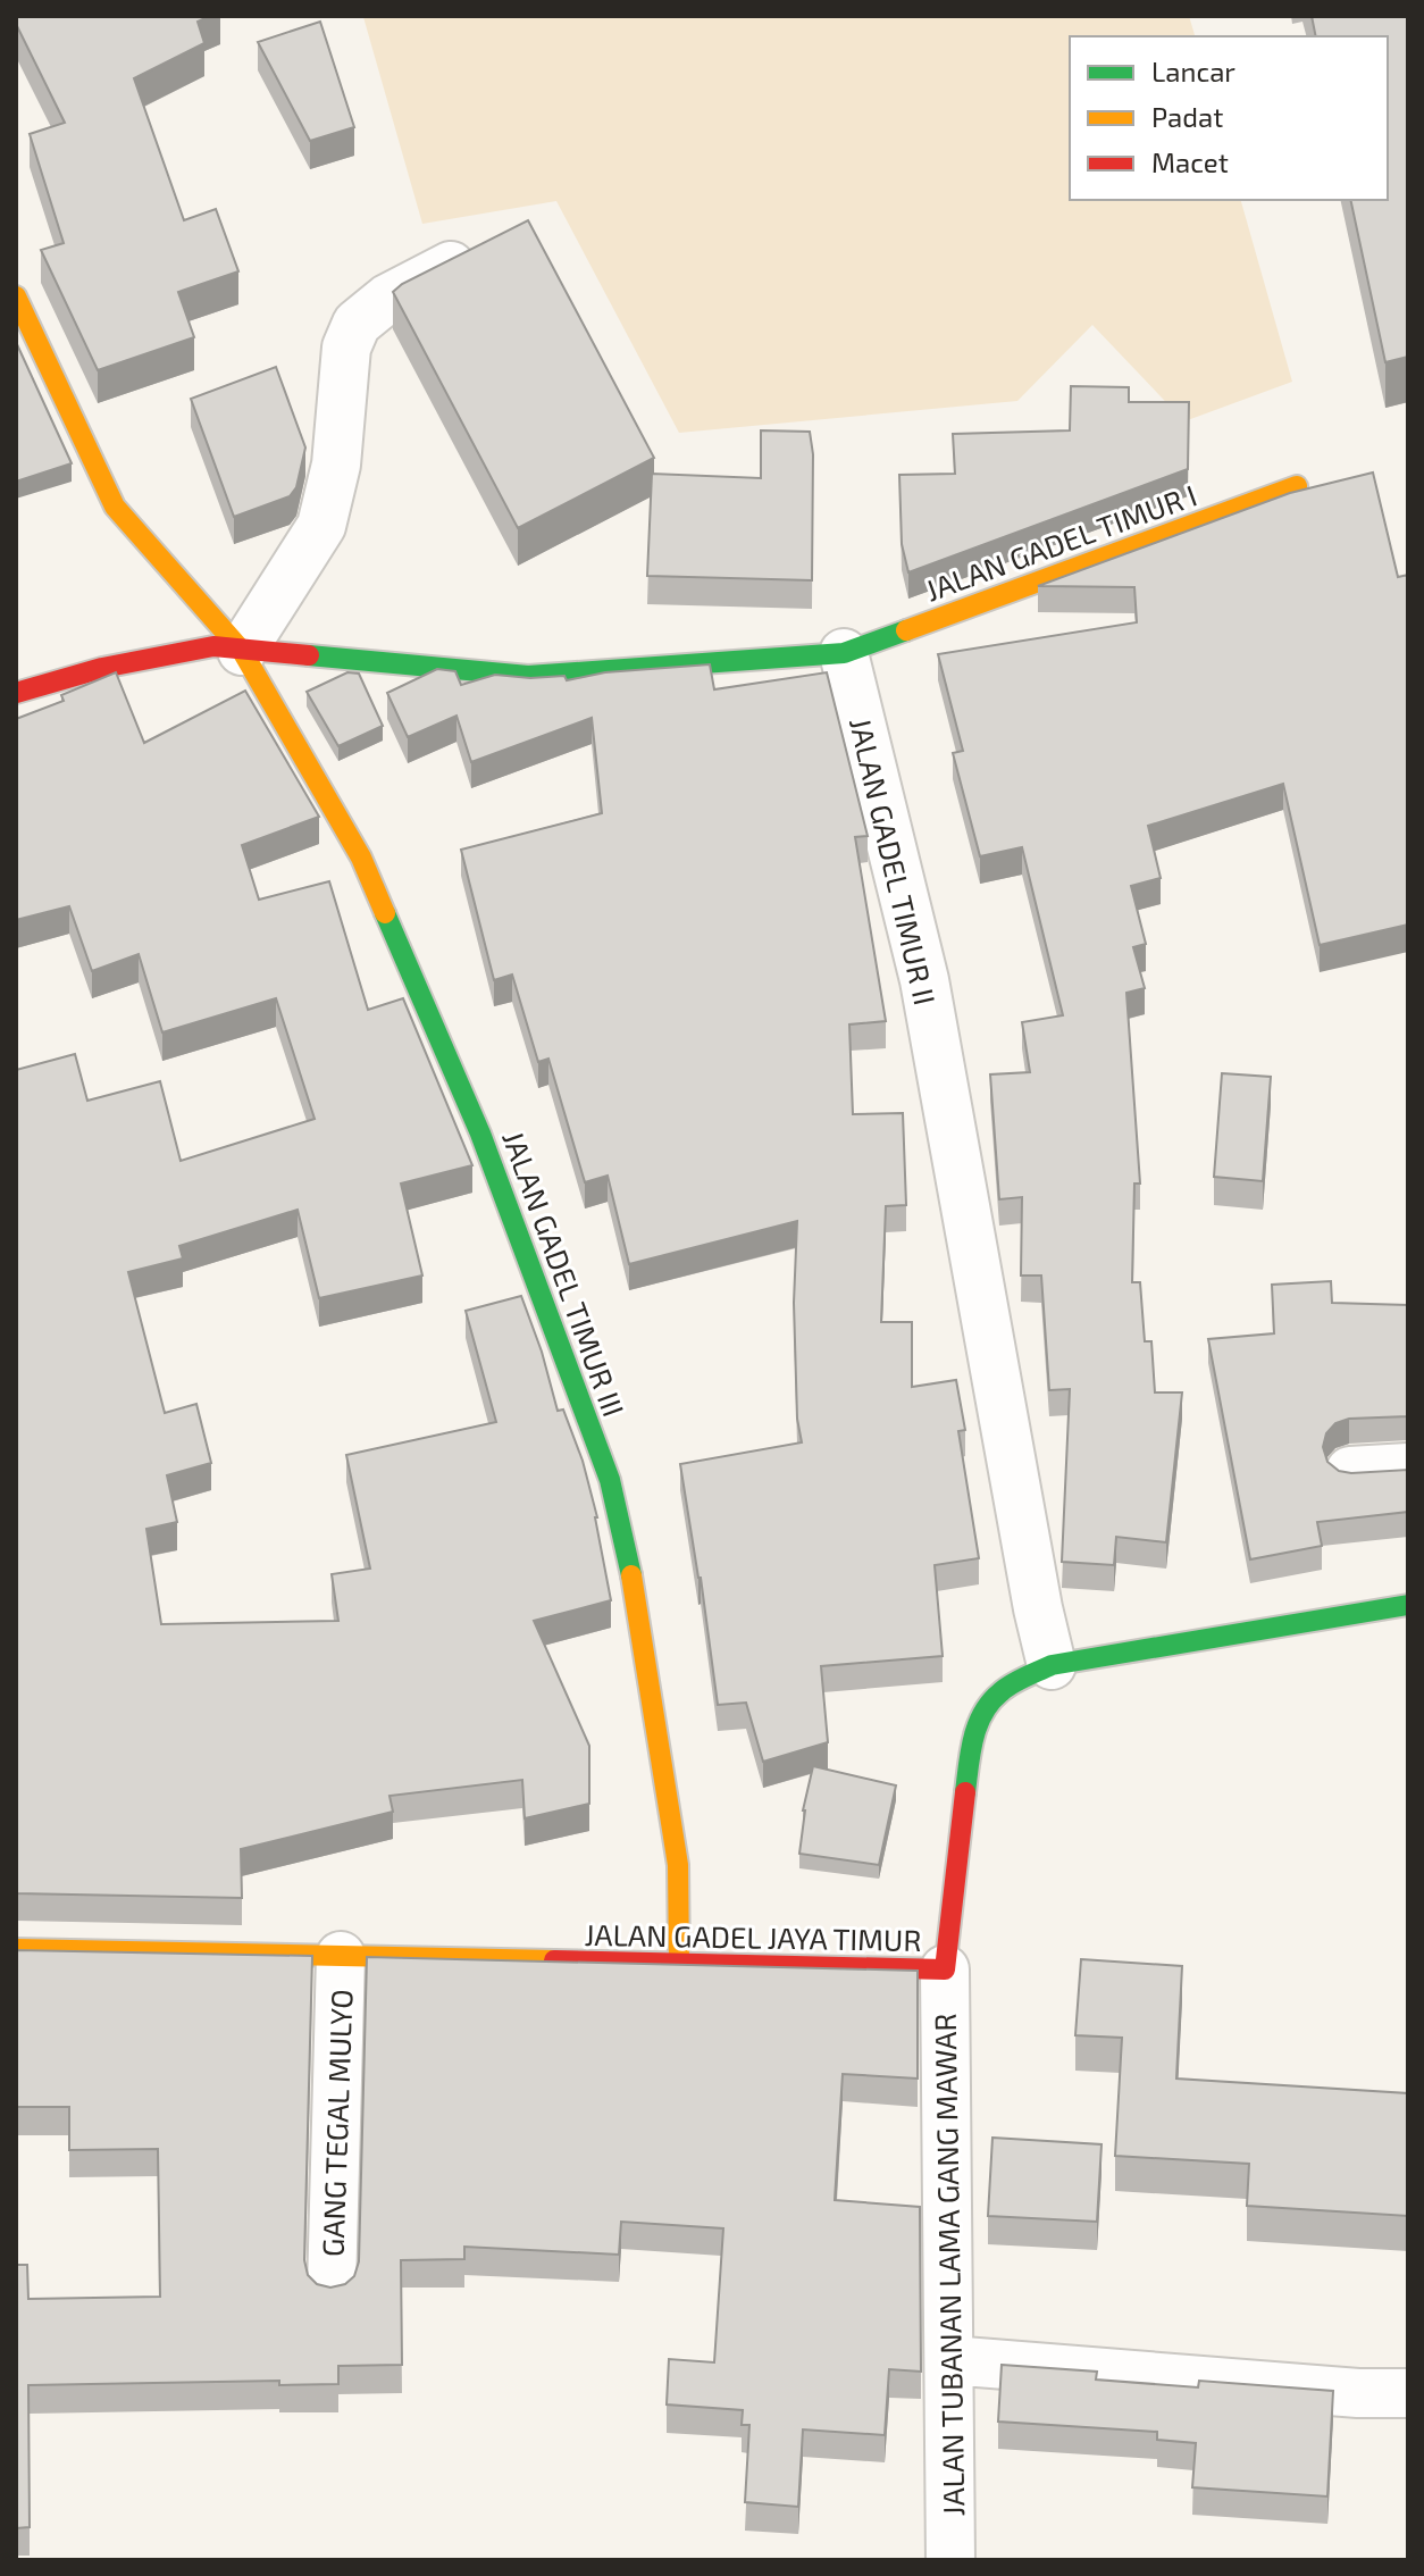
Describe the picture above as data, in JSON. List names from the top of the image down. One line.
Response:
{"streets":{"street":["JALAN GADEL TIMUR I","JALAN GADEL TIMUR II","JALAN GADEL TIMUR III","JALAN GADEL JAYA TIMUR","GANG TEGAL MULYO","JALAN TUBANAN LAMA GANG MAWAR"]},"crossings":[["JALAN GADEL TIMUR I","JALAN GADEL TIMUR II"],["JALAN GADEL TIMUR II","JALAN GADEL JAYA TIMUR"],["JALAN GADEL TIMUR III","JALAN GADEL JAYA TIMUR"],["JALAN GADEL JAYA TIMUR","GANG TEGAL MULYO"],["JALAN GADEL JAYA TIMUR","JALAN TUBANAN LAMA GANG MAWAR"]],"legend":["Lancar","Padat","Macet"]}
